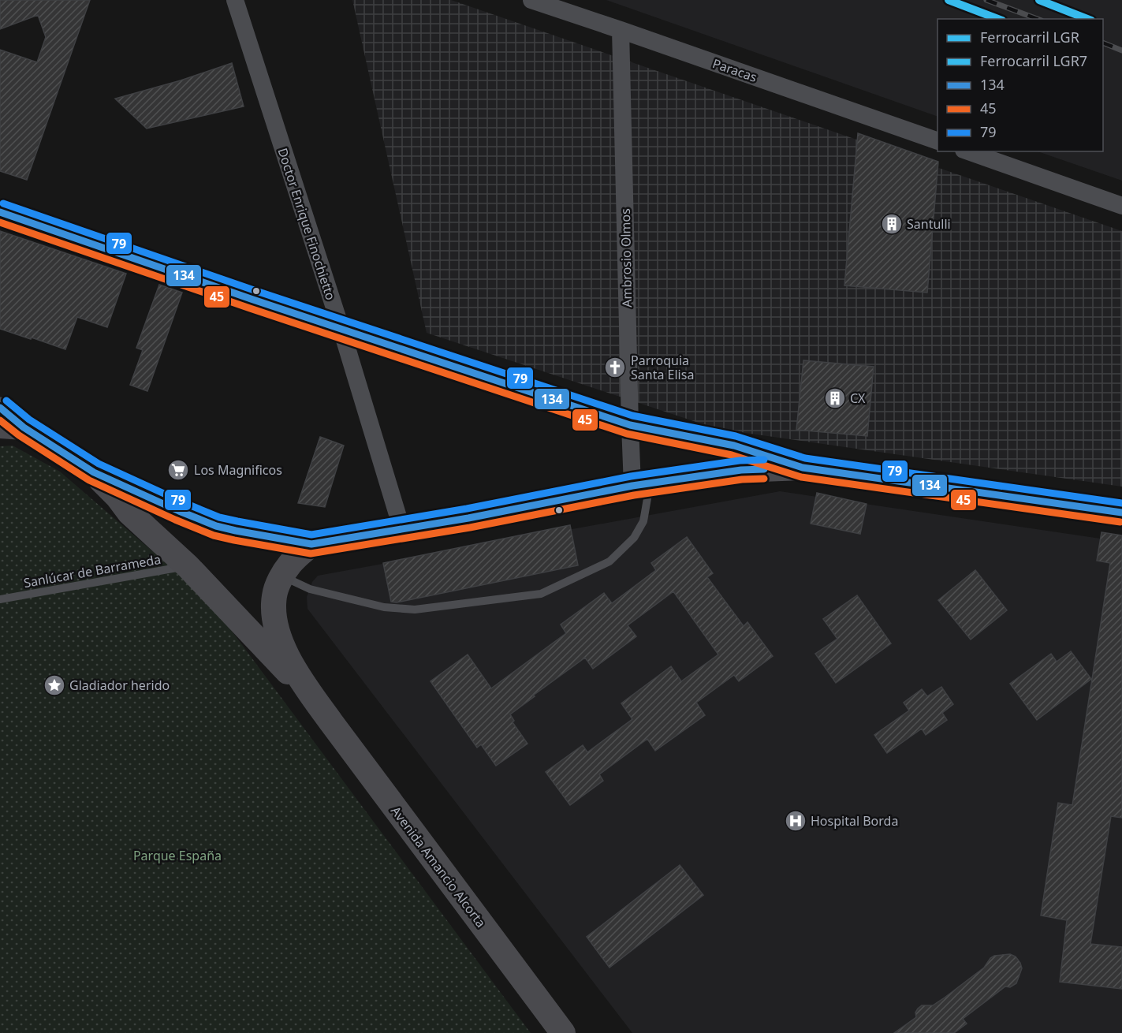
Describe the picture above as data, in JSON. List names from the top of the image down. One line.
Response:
{"streets":{"main road":["Avenida Amancio Alcorta"],"street":["Paracas","Doctor Enrique Finochietto","Ambrosio Olmos"],"lane":["Sanlúcar de Barrameda"]},"crossings":[["Paracas","Ambrosio Olmos"],["Sanlúcar de Barrameda","Avenida Amancio Alcorta"]],"parks":["Parque España"],"places":{"building":["Santulli","CX"],"church":["Parroquia Santa Elisa"],"supermarket":["Los Magnificos"],"place":["Gladiador herido"],"hospital":["Hospital Borda"]},"lines":["rail line LGR","rail line LGR7","transit line 79","transit line 134","transit line 45"],"legend":["Ferrocarril LGR","Ferrocarril LGR7","134","45","79"]}
